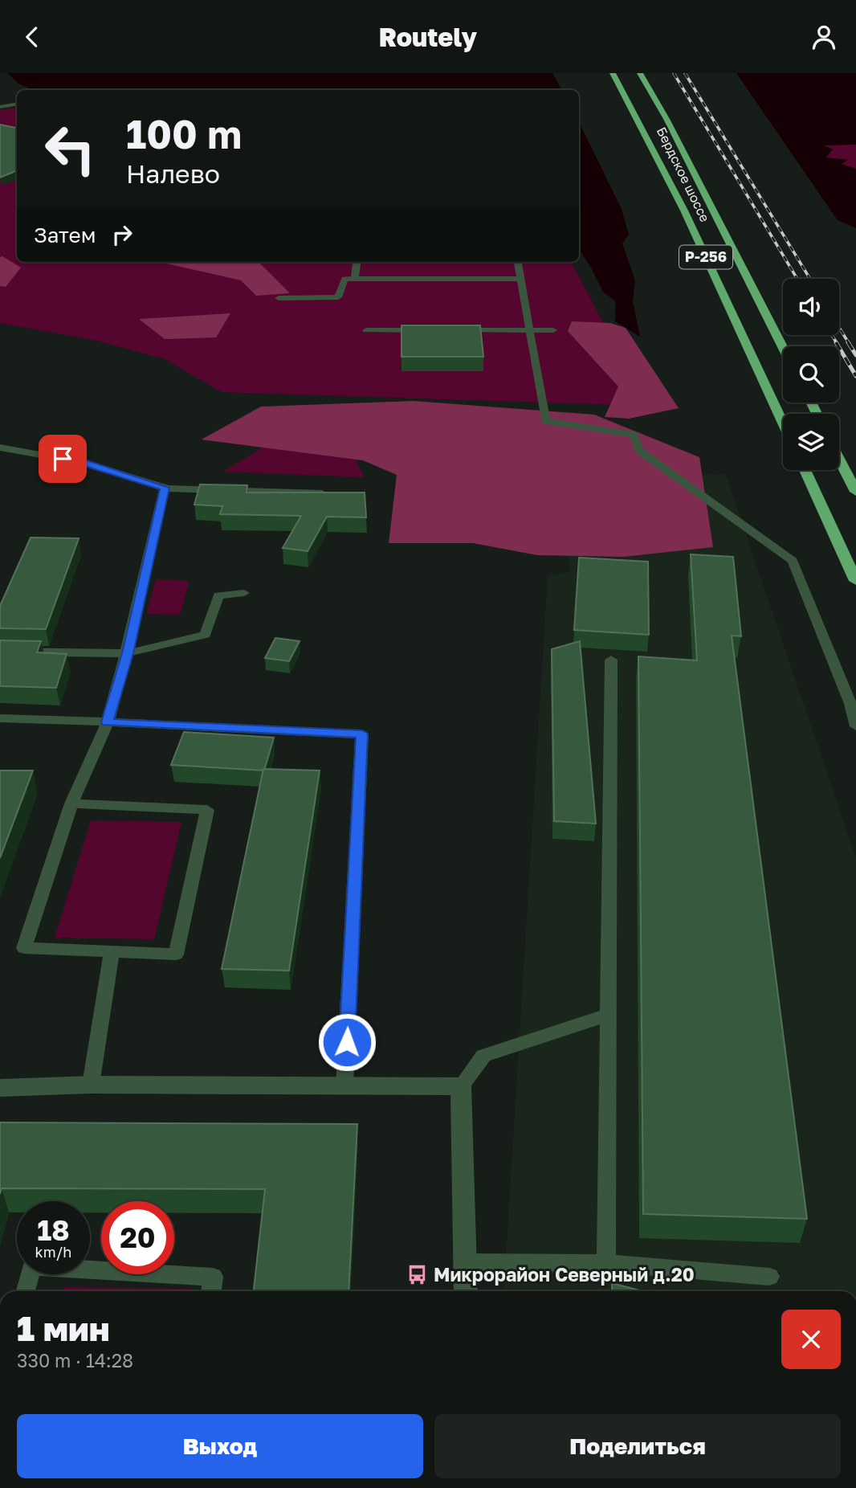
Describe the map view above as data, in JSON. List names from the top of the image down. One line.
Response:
{"streets":{"highway":["Бердское шоссе","Р-256"]},"places":{"bus stop":["Микрорайон Северный д.20"]},"page":{"header":"Routely","turn":["100 m","Налево"],"then":"Затем","speed":"18 km/h","limit":"20","heading":["1 мин","330 m · 14:28"],"buttons":["Выход","Поделиться"]}}
